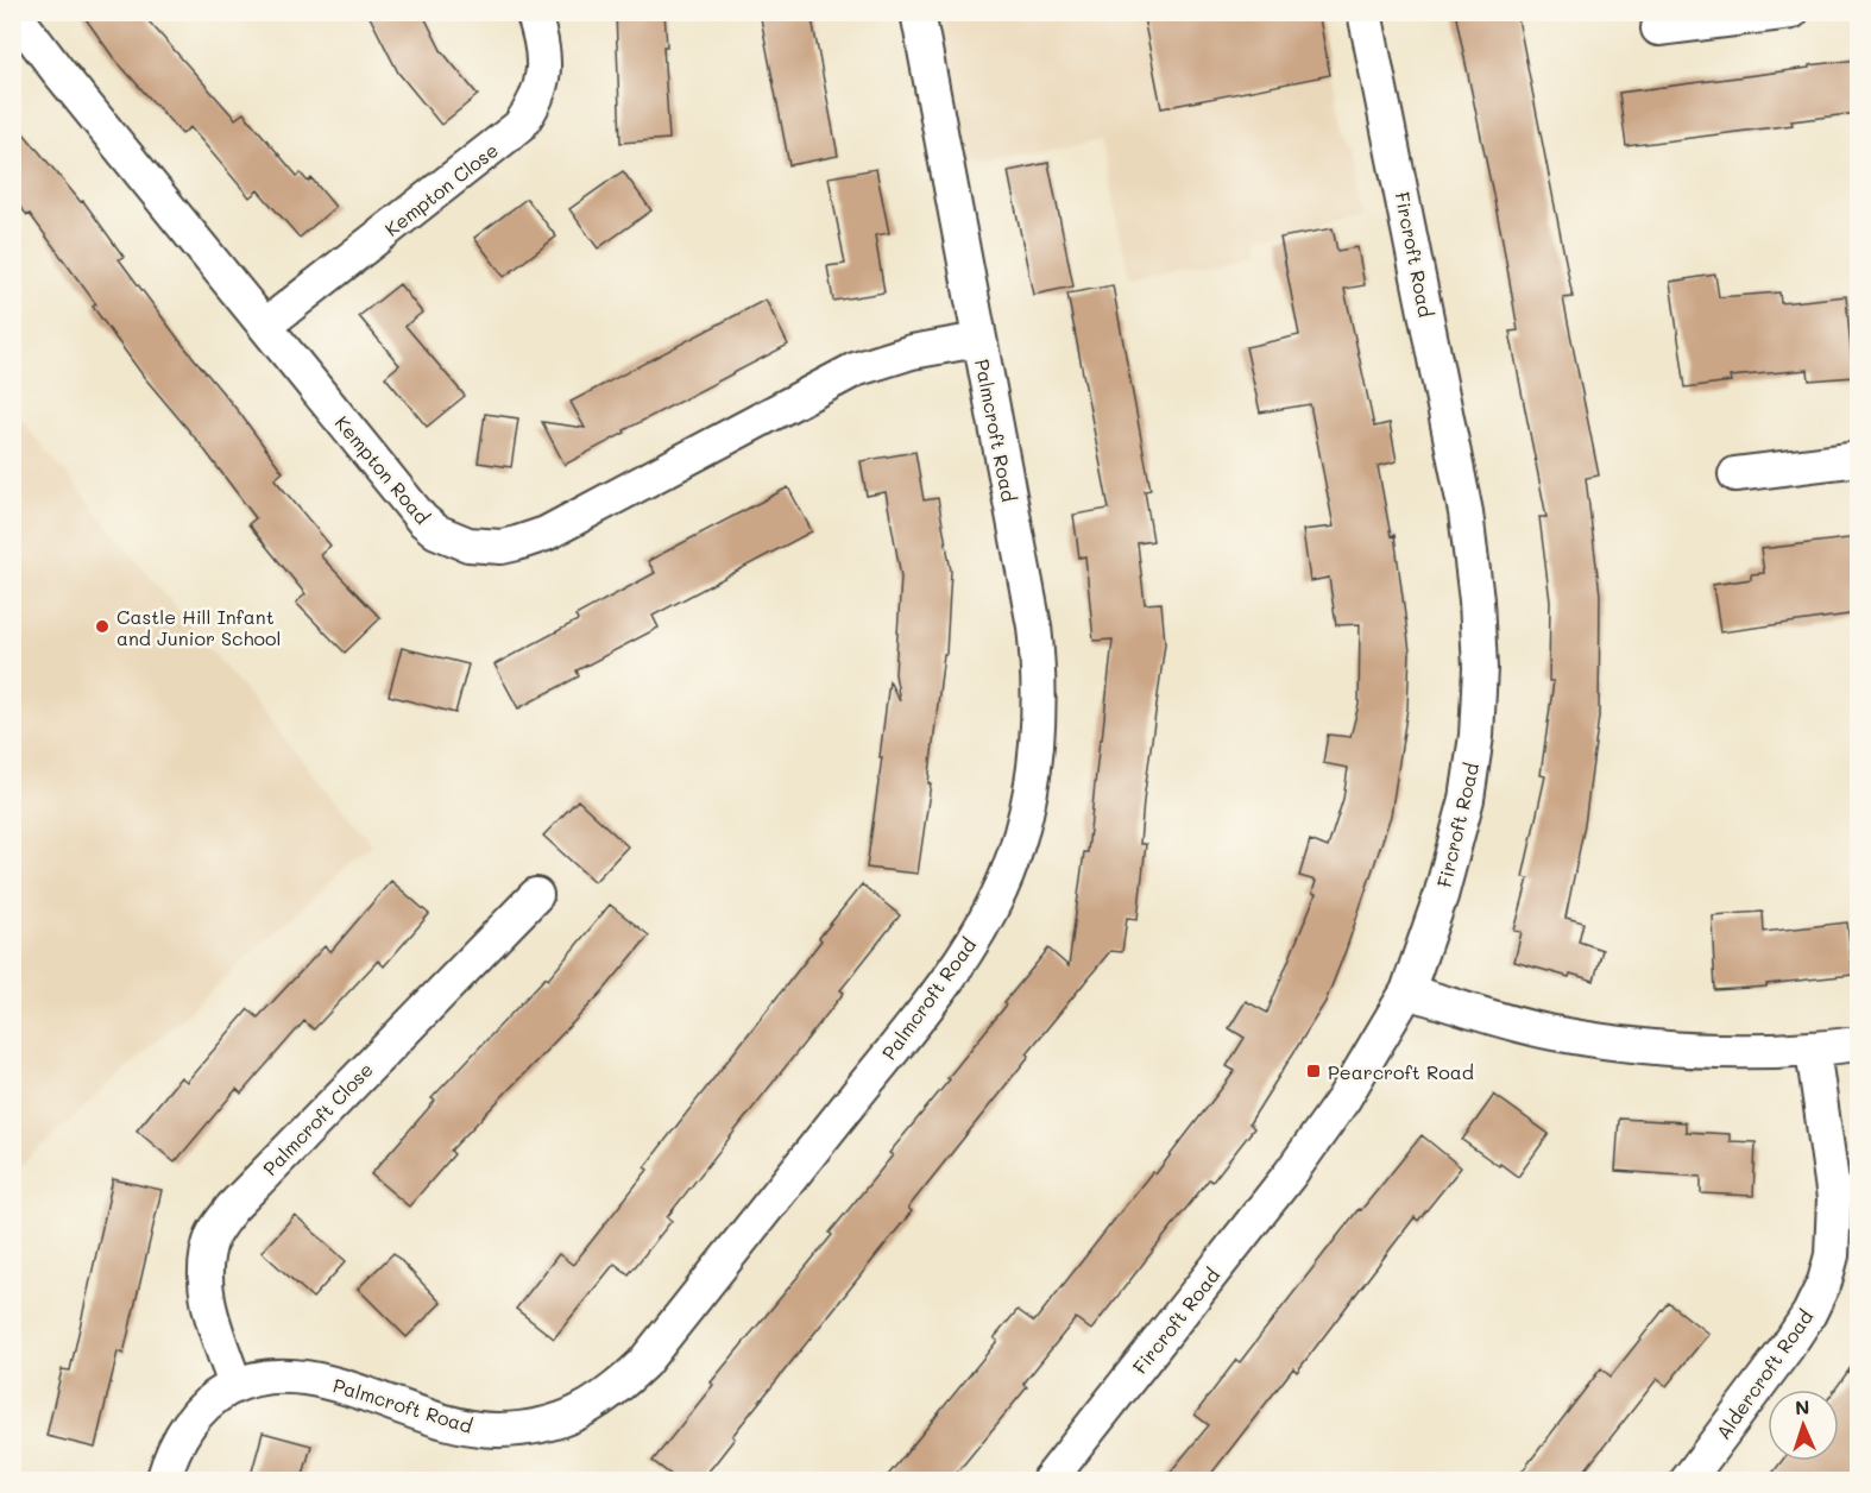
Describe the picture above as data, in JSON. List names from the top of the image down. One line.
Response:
{"streets":{"street":["Kempton Close","Fircroft Road","Palmcroft Road","Kempton Road","Palmcroft Close","Aldercroft Road"]},"crossings":[["Kempton Close","Kempton Road"],["Palmcroft Road","Kempton Road"],["Palmcroft Road","Palmcroft Close"]],"places":{"other":["Castle Hill Infant and Junior School"],"transit":["Pearcroft Road"]},"north":"top"}
